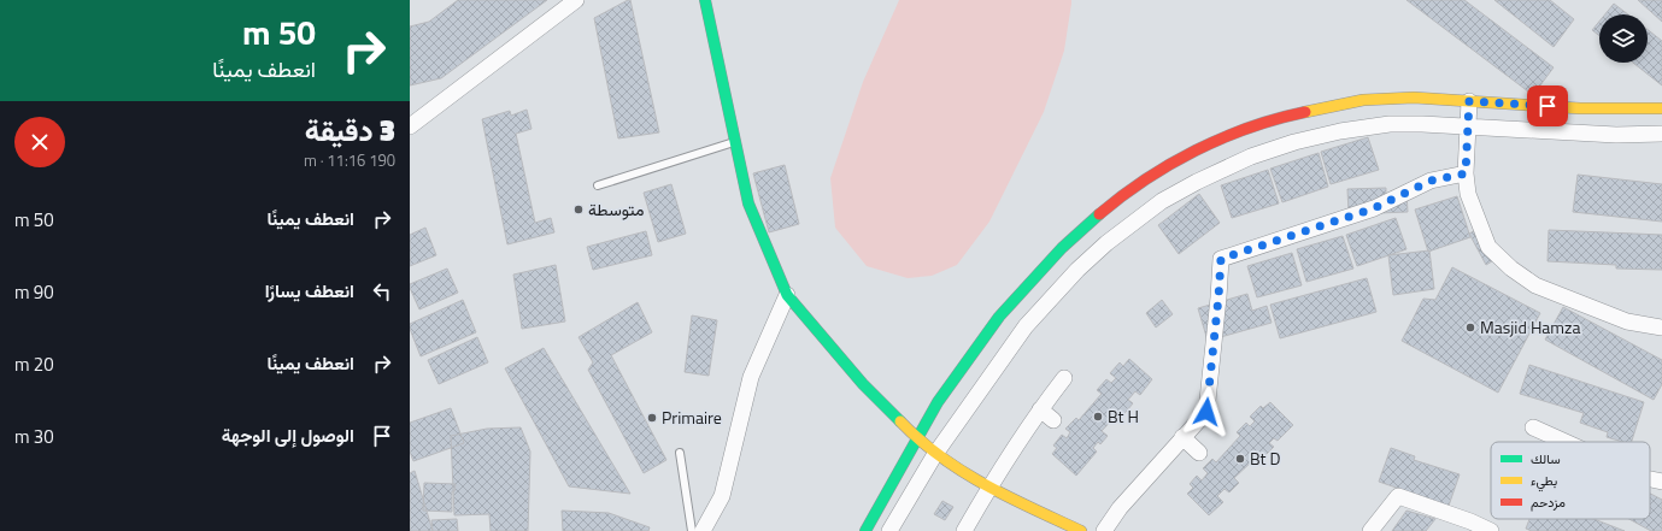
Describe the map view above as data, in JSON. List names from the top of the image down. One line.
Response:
{"places":["متوسطة","Masjid Hamza","Bt H","Primaire","Bt D"],"legend":["سالك","بطيء","مزدحم"],"page":{"turn":["50 m","انعطف يمينًا"],"heading":["3 دقيقة","190 m · 11:16"],"list":[{"name":"انعطف يمينًا","value":"50 m"},{"name":"انعطف يسارًا","value":"90 m"},{"name":"انعطف يمينًا","value":"20 m"},{"name":"الوصول إلى الوجهة","value":"30 m"}]}}
